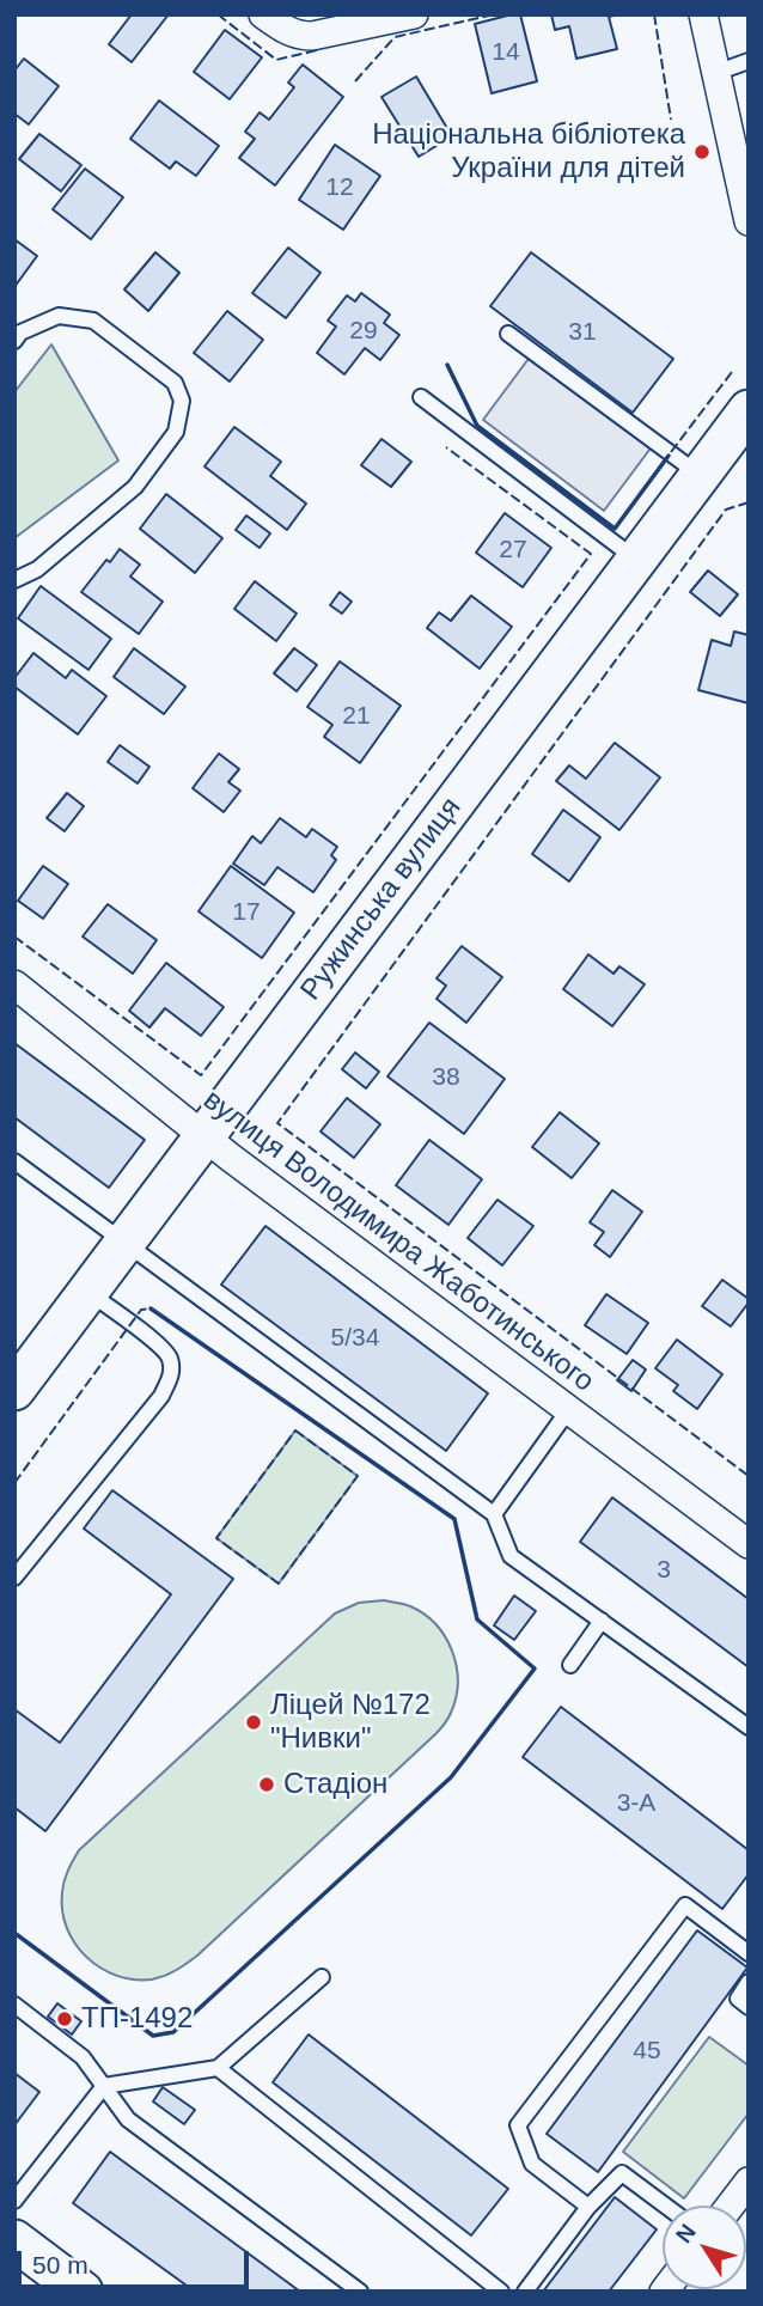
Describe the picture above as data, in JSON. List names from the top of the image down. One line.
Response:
{"streets":{"street":["Ружинська вулиця","вулиця Володимира Жаботинського"]},"crossings":[["Ружинська вулиця","вулиця Володимира Жаботинського"]],"places":["Національна бібліотека України для дітей","Ліцей №172 \"Нивки\"","Стадіон","ТП-1492"],"house_numbers":["14","12","29","31","27","21","17","38","5/34","3","3-А","45"],"scale_bar":"50 m","north":"top left"}
